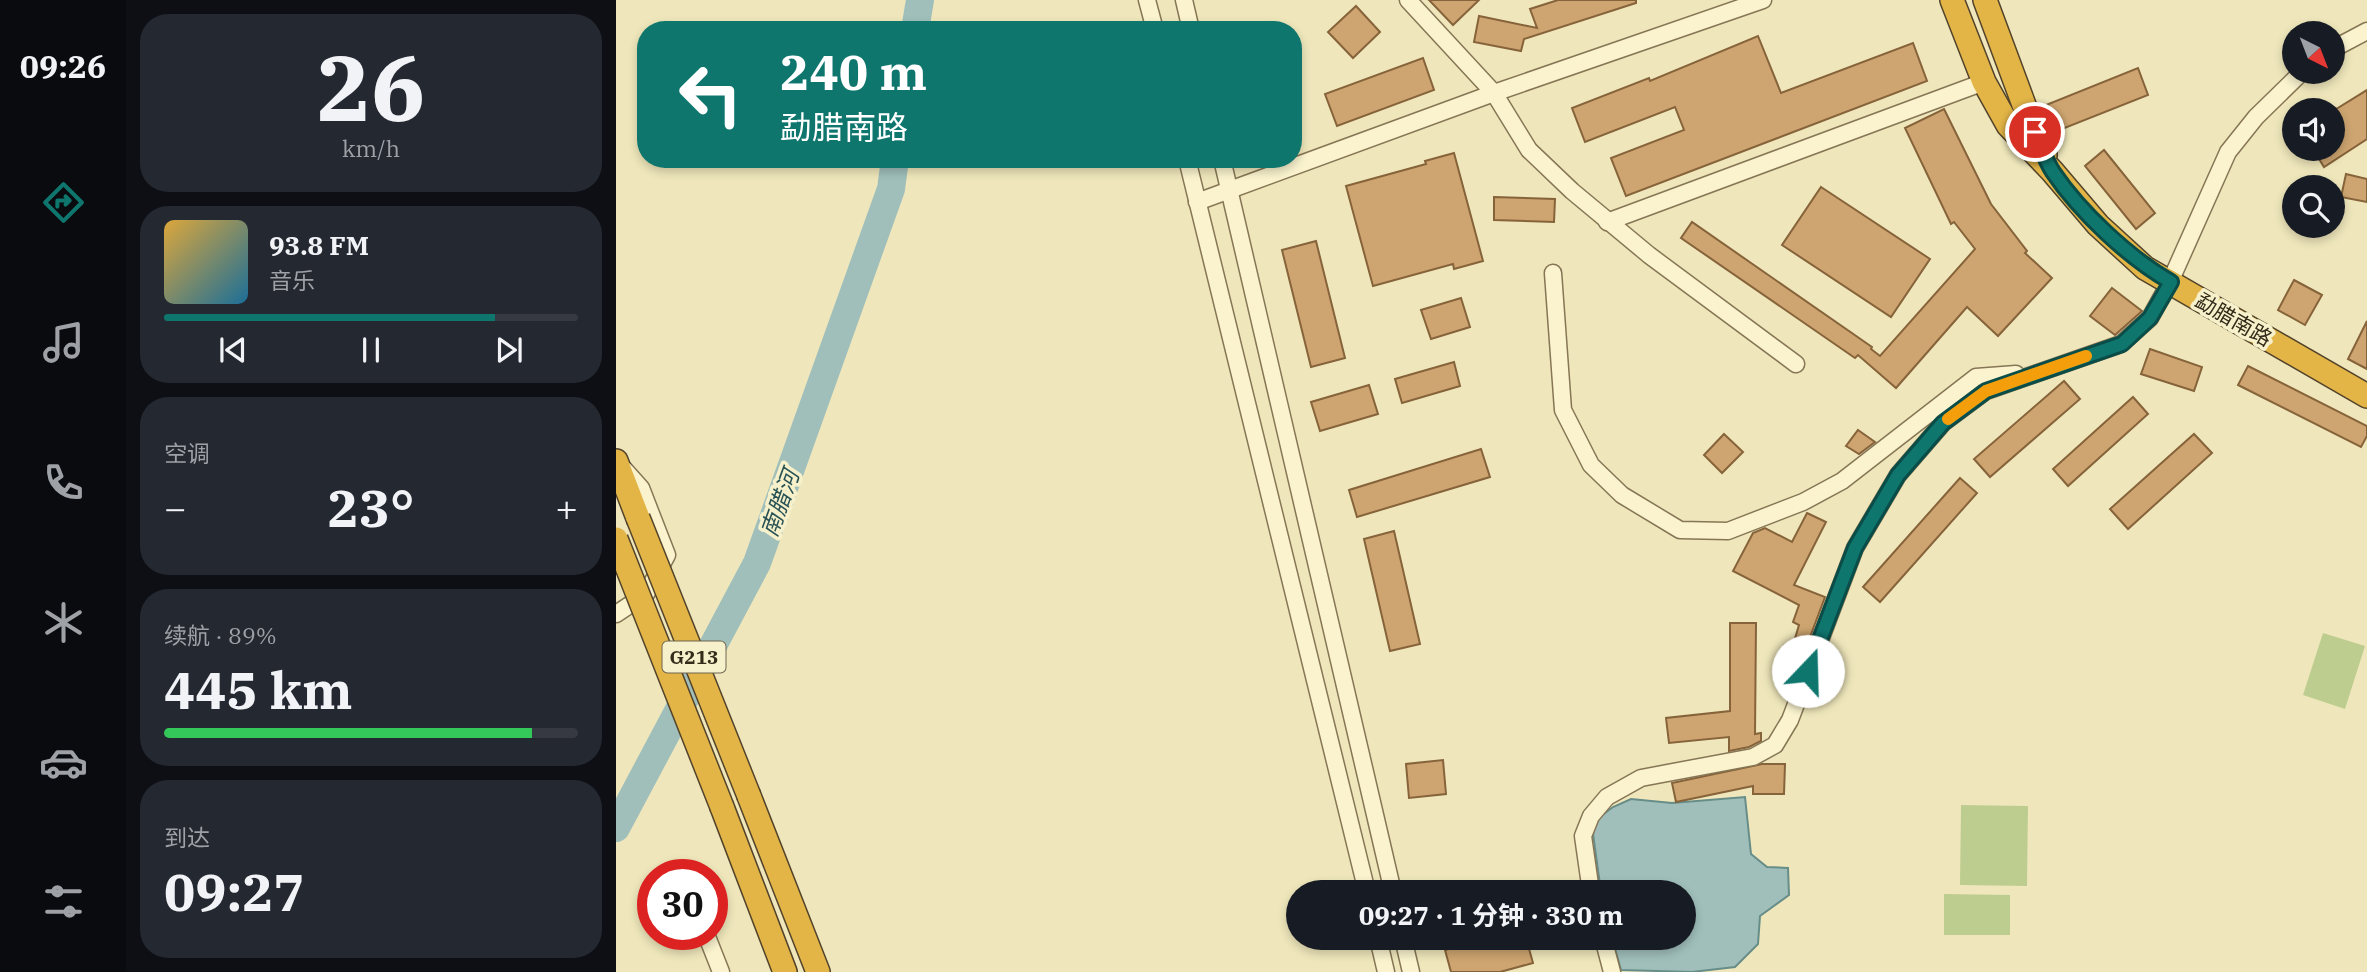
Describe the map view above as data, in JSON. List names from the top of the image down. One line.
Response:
{"streets":{"highway":["勐腊南路","G213"]},"water":["南腊河"],"north":"bottom right","page":{"tabs":"09:26","tile":[["26","km/h"],"空调",["续航 · 89%","445 km"],["到达","09:27"]],"turn":["240 m","勐腊南路"],"song":["93.8 FM","音乐"],"heat":["−","23°","+"],"limit":"30","trip":"09:27 · 1 分钟 · 330 m"}}
